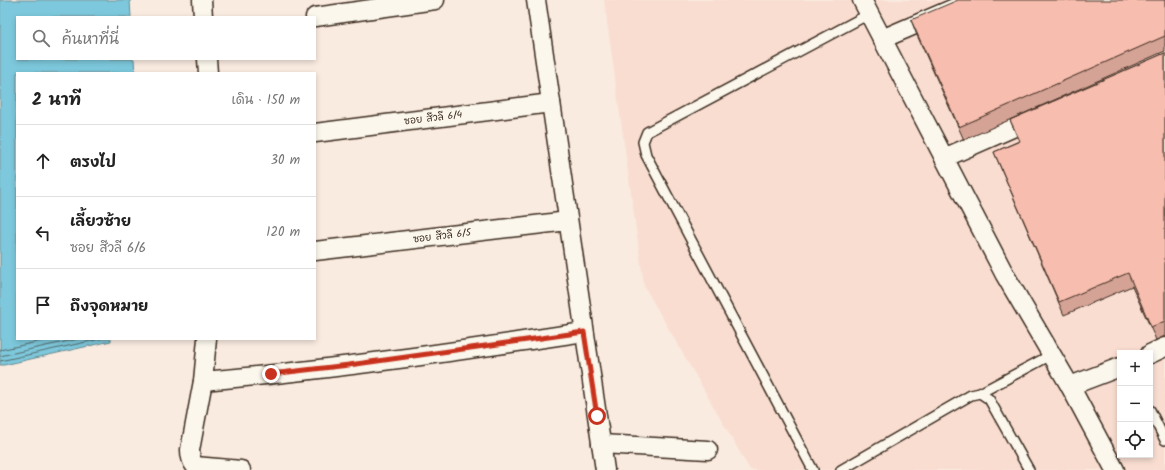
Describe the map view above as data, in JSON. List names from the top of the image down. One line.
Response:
{"streets":{"street":["ซอย สีวลี 6/4","ซอย สีวลี 6/5"]},"page":{"search":"ค้นหาที่นี่","heading":["2 นาที","เดิน · 150 m"],"list":[["ตรงไป","30 m"],["เลี้ยวซ้าย","ซอย สีวลี 6/6","120 m"],"ถึงจุดหมาย"],"map_buttons":["+","−"]}}
